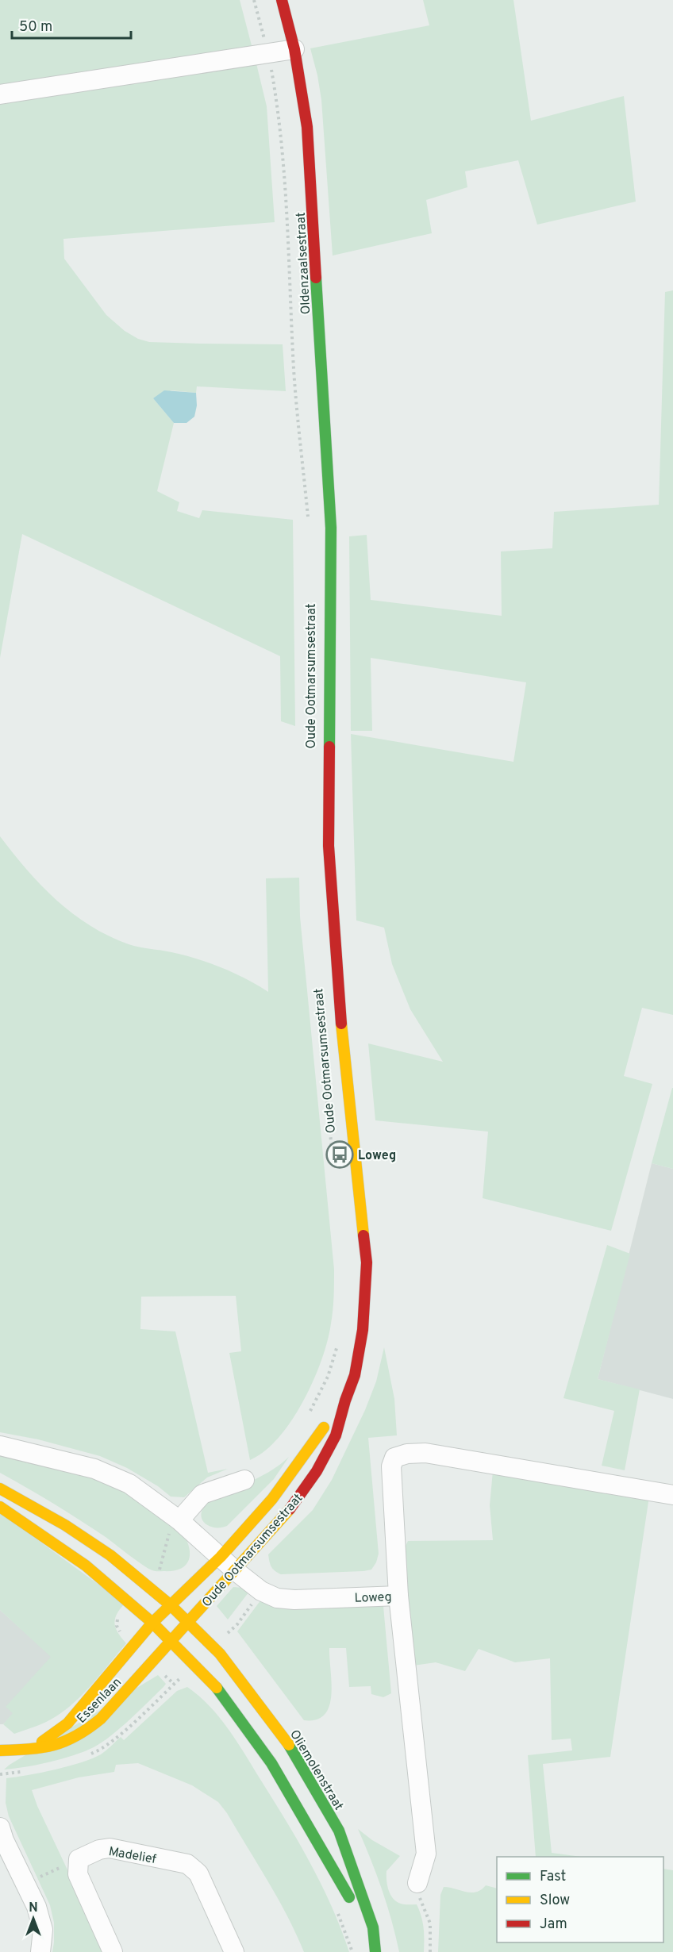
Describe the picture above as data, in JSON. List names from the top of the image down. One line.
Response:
{"streets":{"main road":["Oldenzaalsestraat","Oude Ootmarsumsestraat","Essenlaan","Oliemolenstraat"],"street":["Loweg","Madelief"]},"crossings":[["Oldenzaalsestraat","Oude Ootmarsumsestraat"],["Oude Ootmarsumsestraat","Loweg"],["Oude Ootmarsumsestraat","Essenlaan"],["Oude Ootmarsumsestraat","Oliemolenstraat"],["Essenlaan","Oliemolenstraat"]],"places":{"bus stop":["Loweg"]},"legend":["Fast","Slow","Jam"],"scale_bar":"50 m","north":"top"}
